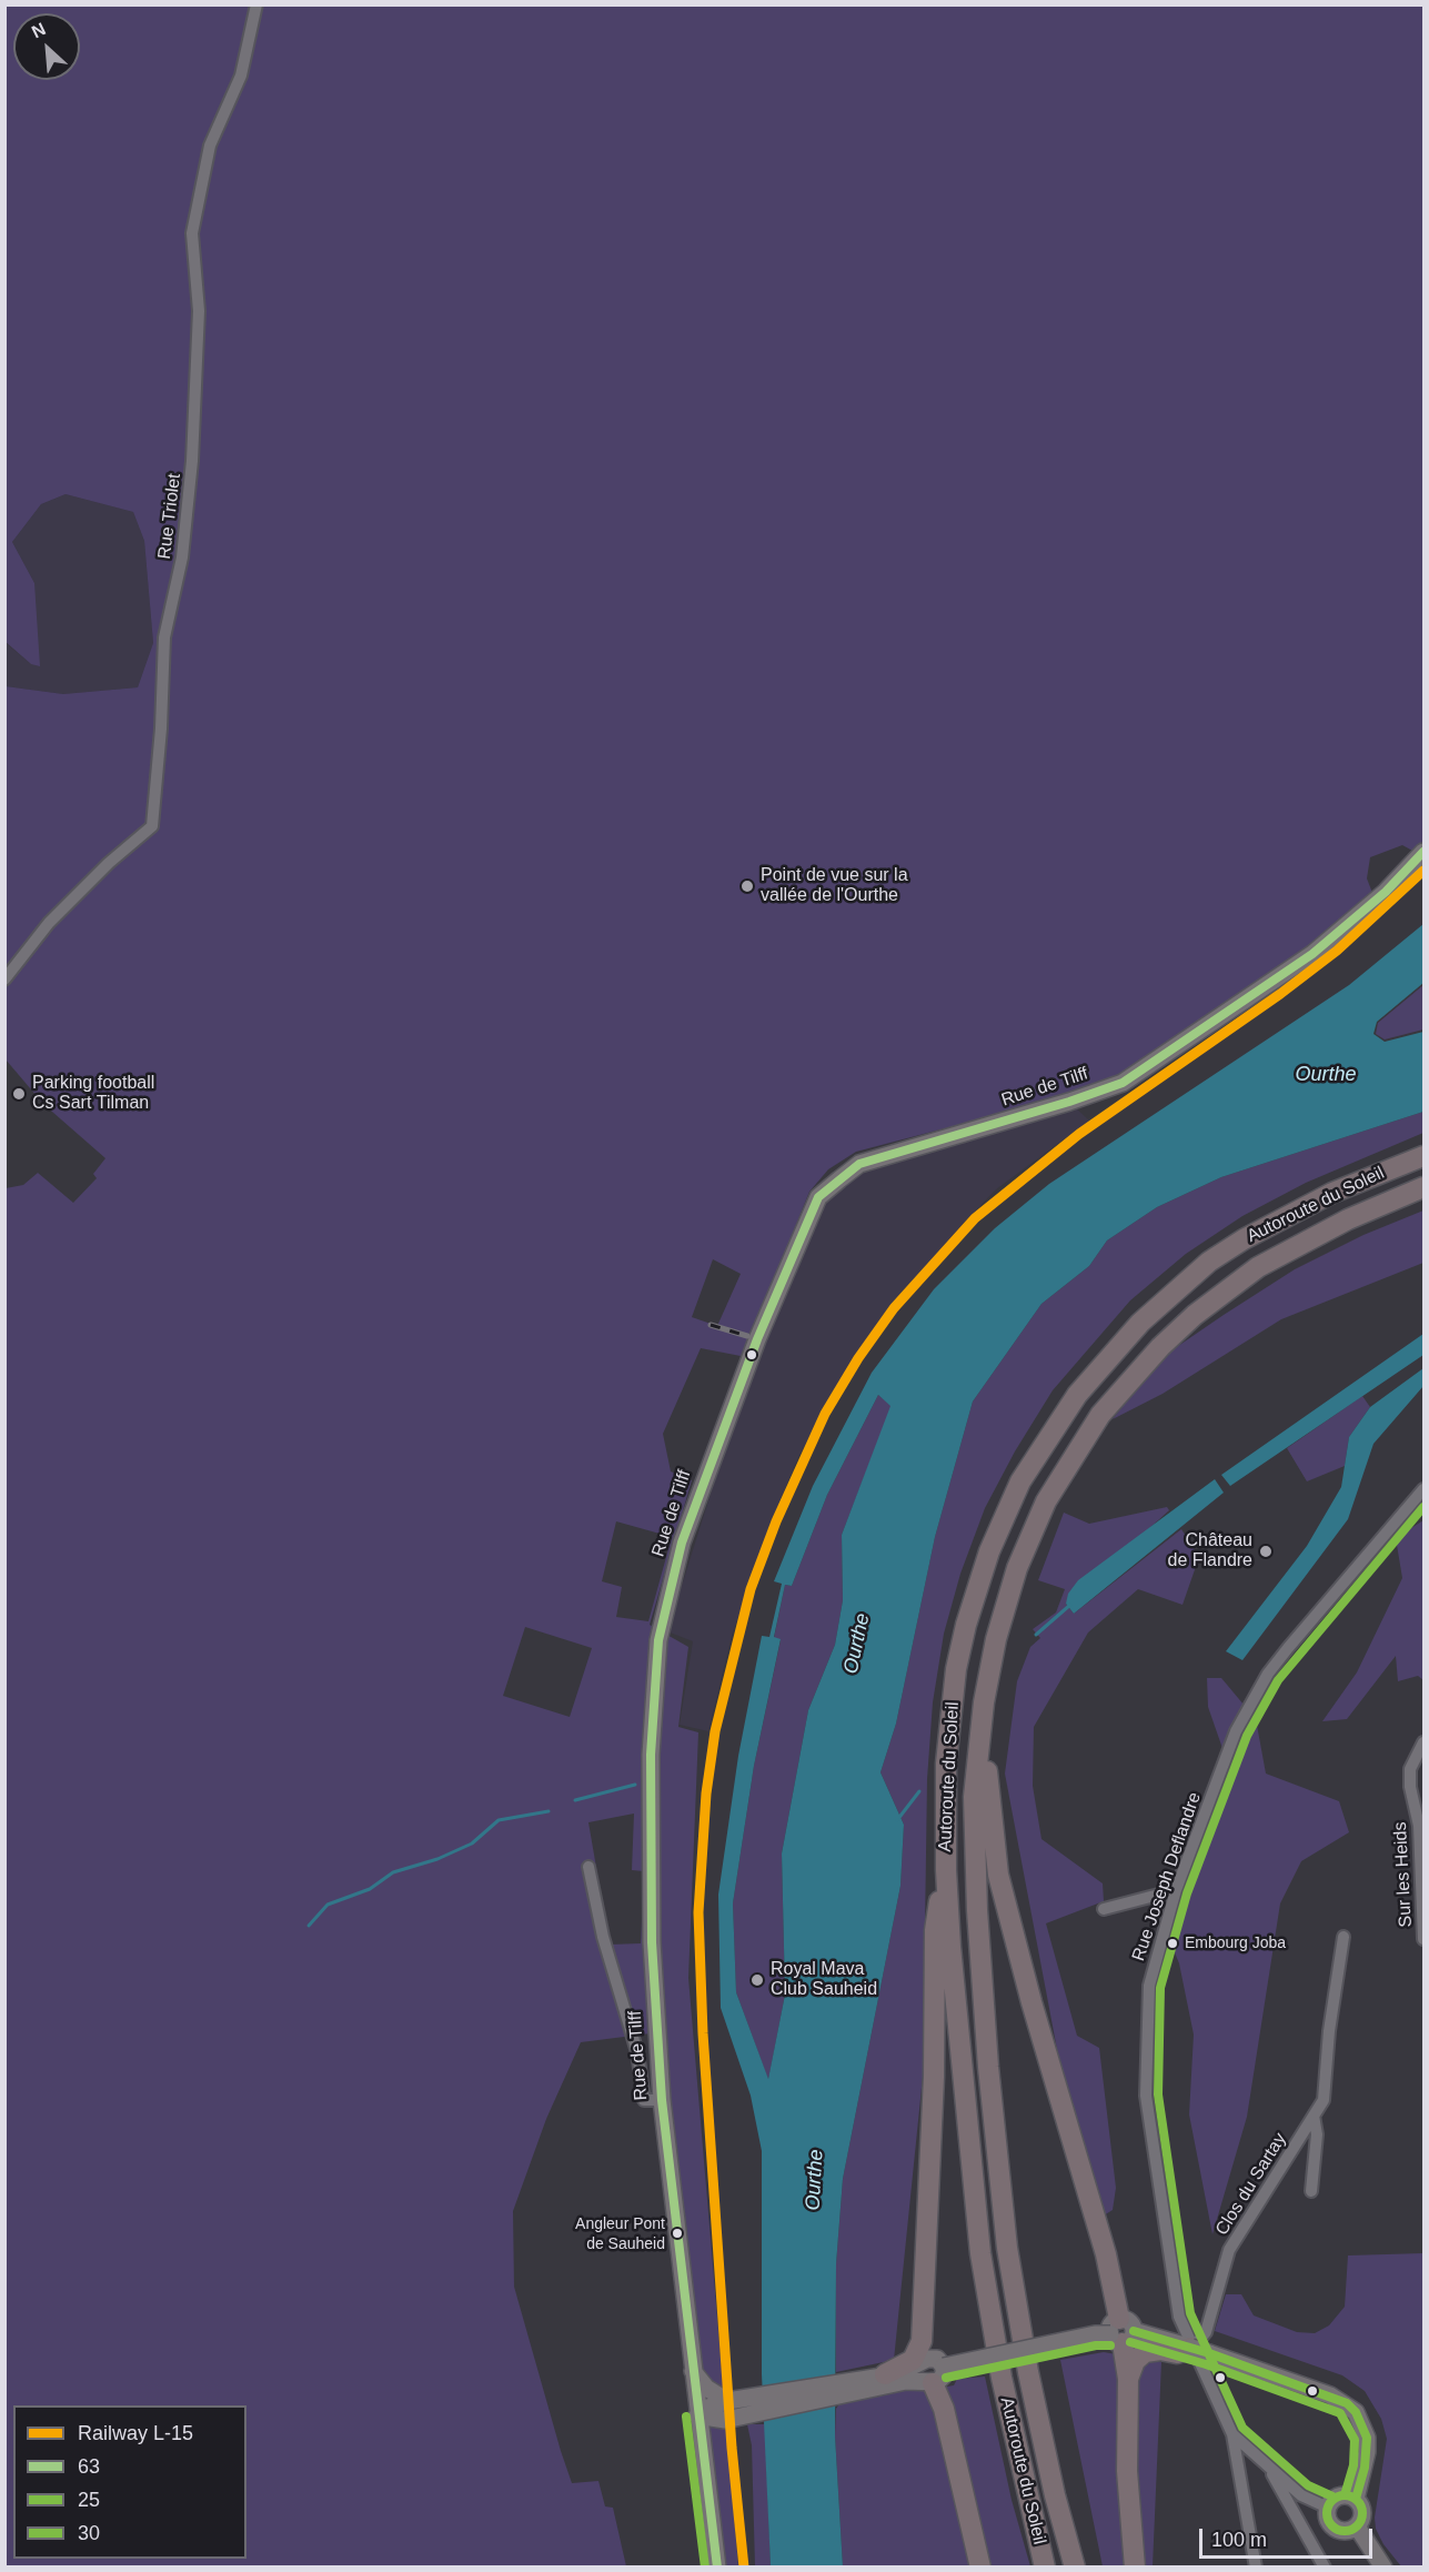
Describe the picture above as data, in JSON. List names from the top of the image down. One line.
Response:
{"streets":{"highway":["Autoroute du Soleil"],"main road":["Rue de Tilff"],"street":["Rue Triolet","Sur les Heids","Rue Joseph Deflandre","Clos du Sartay"]},"crossings":[["Rue Joseph Deflandre","Clos du Sartay"]],"water":["Ourthe"],"places":["Point de vue sur la vallée de l'Ourthe","Parking football Cs Sart Tilman","Château de Flandre","Embourg Joba","Royal Mava Club Sauheid","Angleur Pont de Sauheid"],"lines":["transit line 63","rail line L-15","transit line 25","transit line 30"],"legend":["Railway L-15","63","25","30"],"scale_bar":"100 m","north":"top left"}
